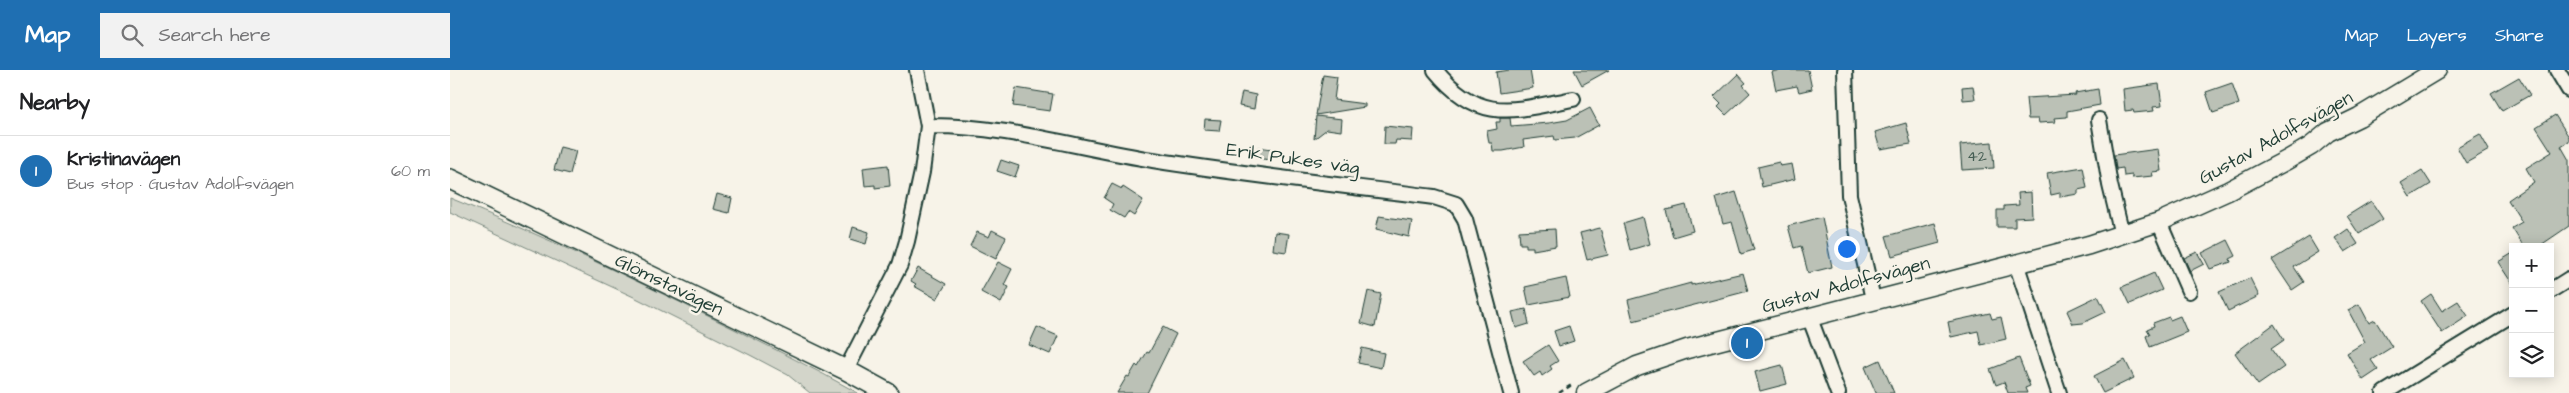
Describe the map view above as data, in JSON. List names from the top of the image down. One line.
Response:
{"streets":{"main road":["Glömstavägen"],"street":["Gustav Adolfsvägen","Erik Pukes väg"]},"house_numbers":["42"],"page":{"header":"Map","search":"Search here","nav":["Map","Layers","Share"],"heading":"Nearby","list":[{"mark":"1","name":"Kristinavägen","note":"Bus stop · Gustav Adolfsvägen","value":"60 m"}],"map_buttons":["+","−"],"pins":"1"}}
